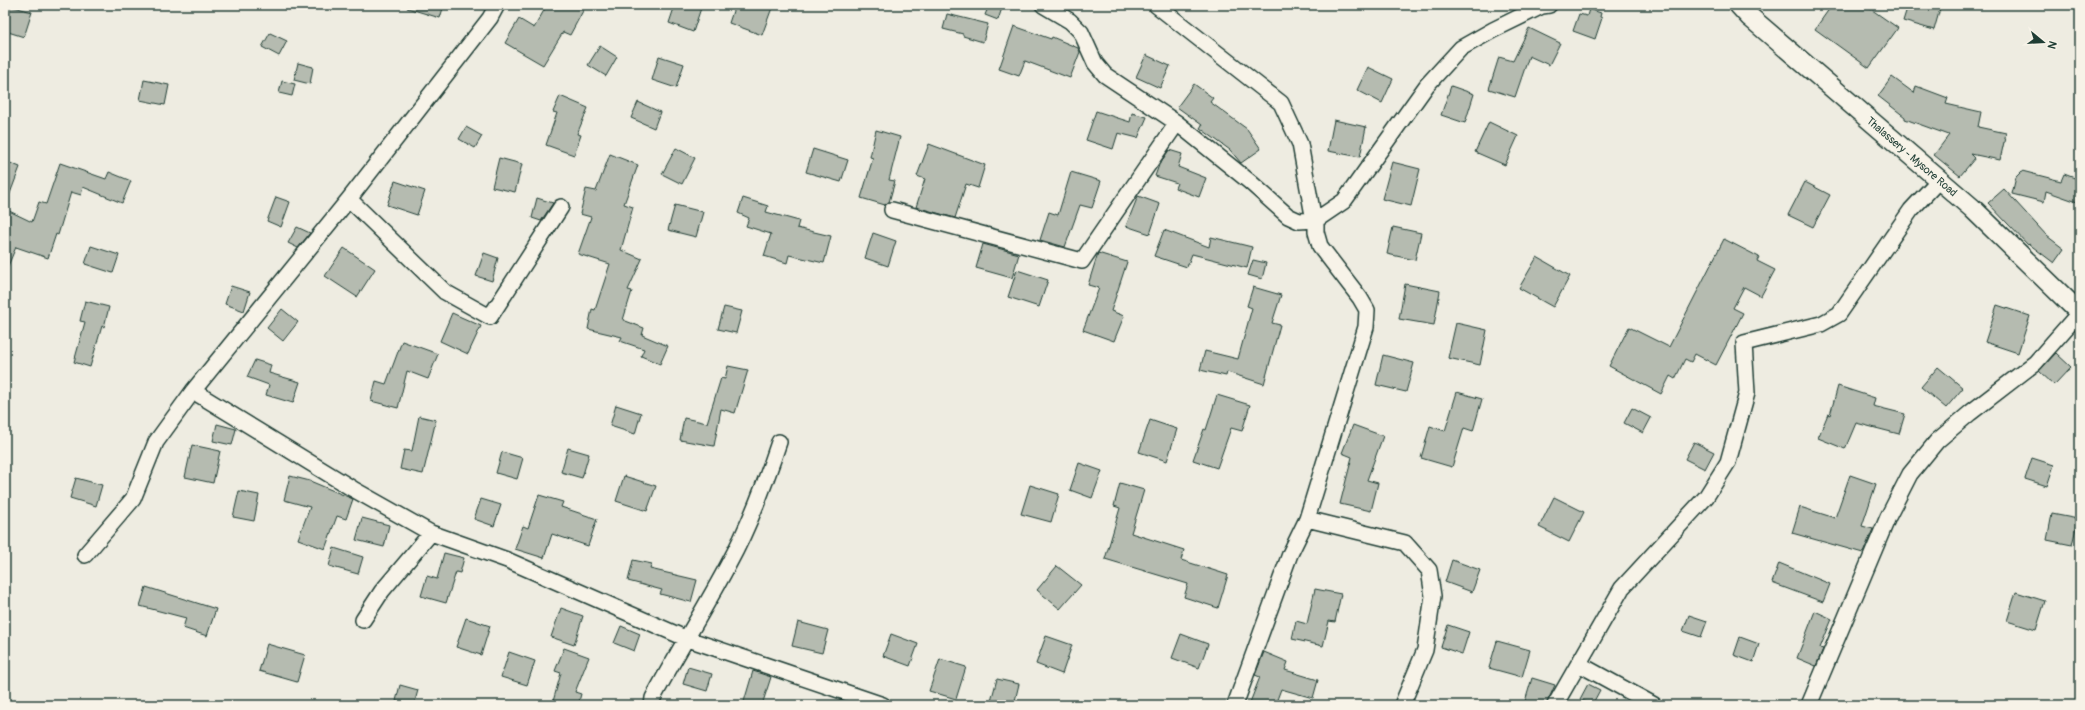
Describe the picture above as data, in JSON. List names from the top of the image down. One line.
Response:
{"streets":{"main road":["Thalassery - Mysore Road"]},"north":"right"}
